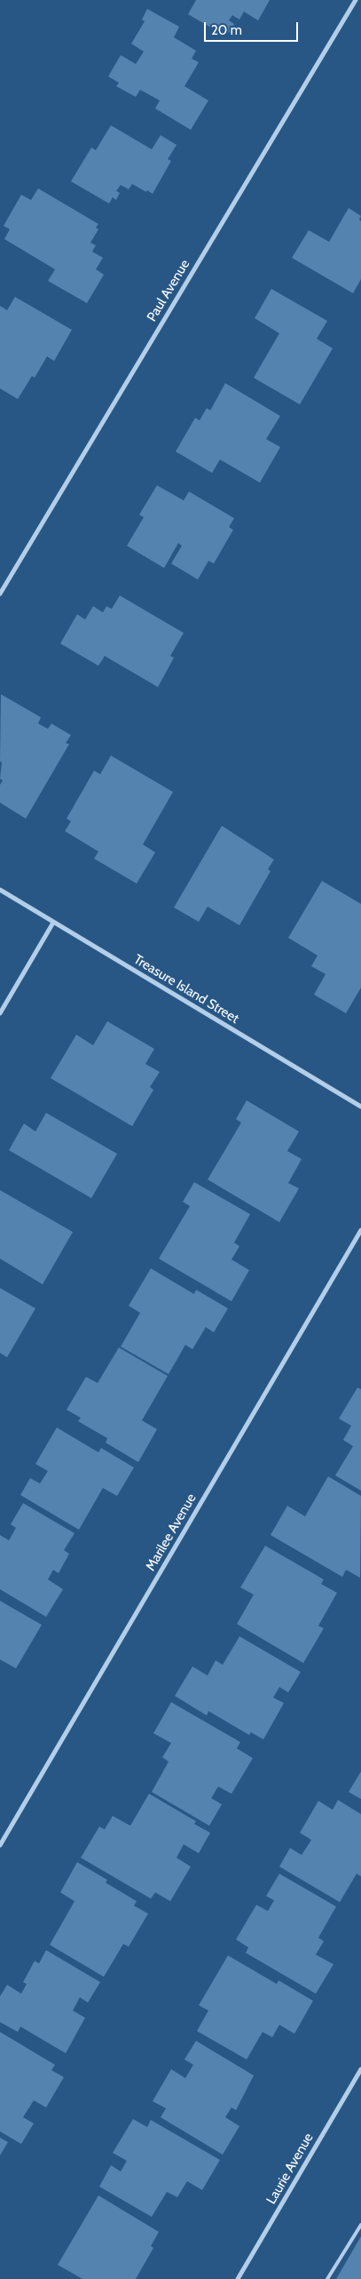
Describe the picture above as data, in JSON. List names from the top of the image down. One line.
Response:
{"streets":{"street":["Paul Avenue","Treasure Island Street","Marilee Avenue","Laurie Avenue"]},"scale_bar":"20 m"}
